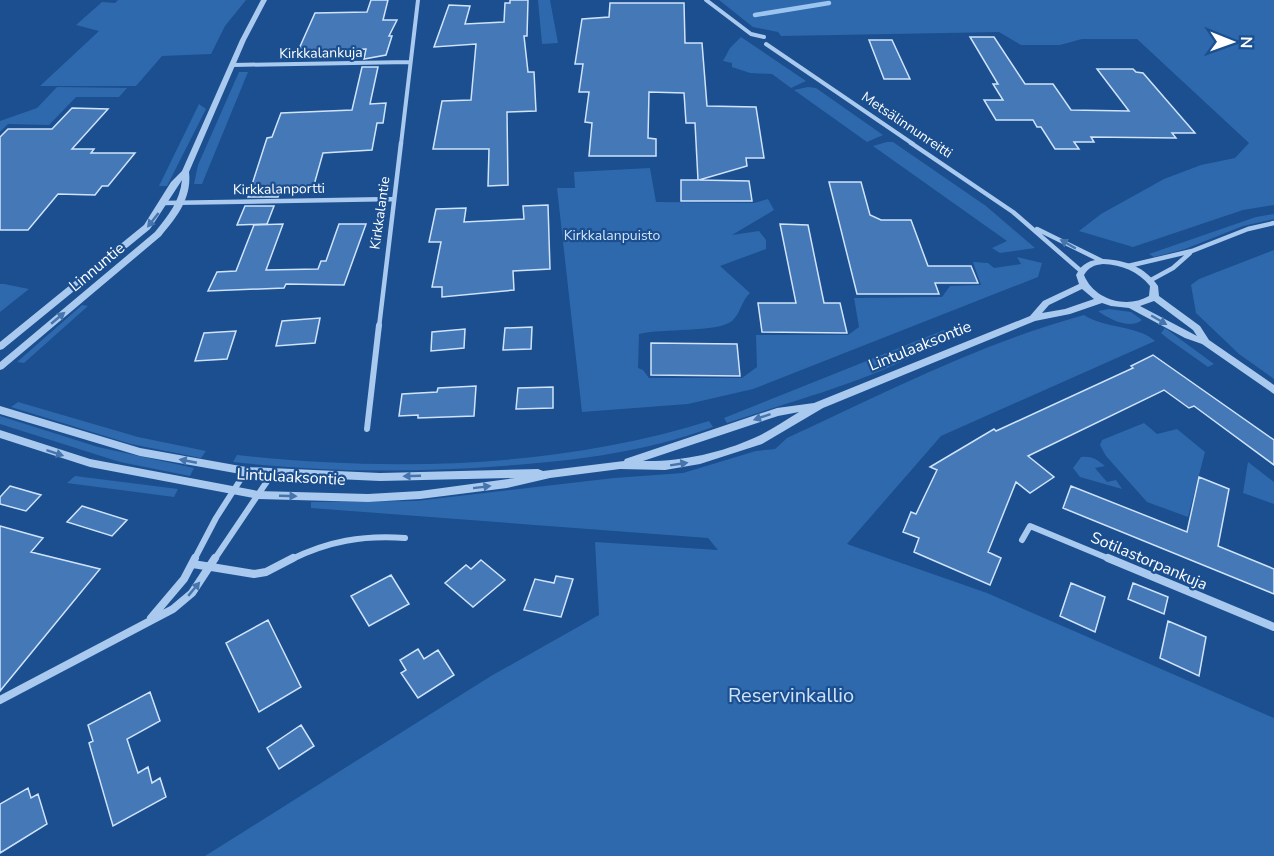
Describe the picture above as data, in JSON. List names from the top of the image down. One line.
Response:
{"streets":{"street":["Kirkkalankuja","Metsälinnunreitti","Kirkkalanportti","Kirkkalantie","Linnuntie","Lintulaaksontie","Sotilastorpankuja"]},"crossings":[["Kirkkalankuja","Kirkkalantie"],["Kirkkalankuja","Linnuntie"],["Kirkkalanportti","Kirkkalantie"],["Kirkkalanportti","Linnuntie"]],"parks":["Kirkkalanpuisto","Reservinkallio"],"north":"right"}
